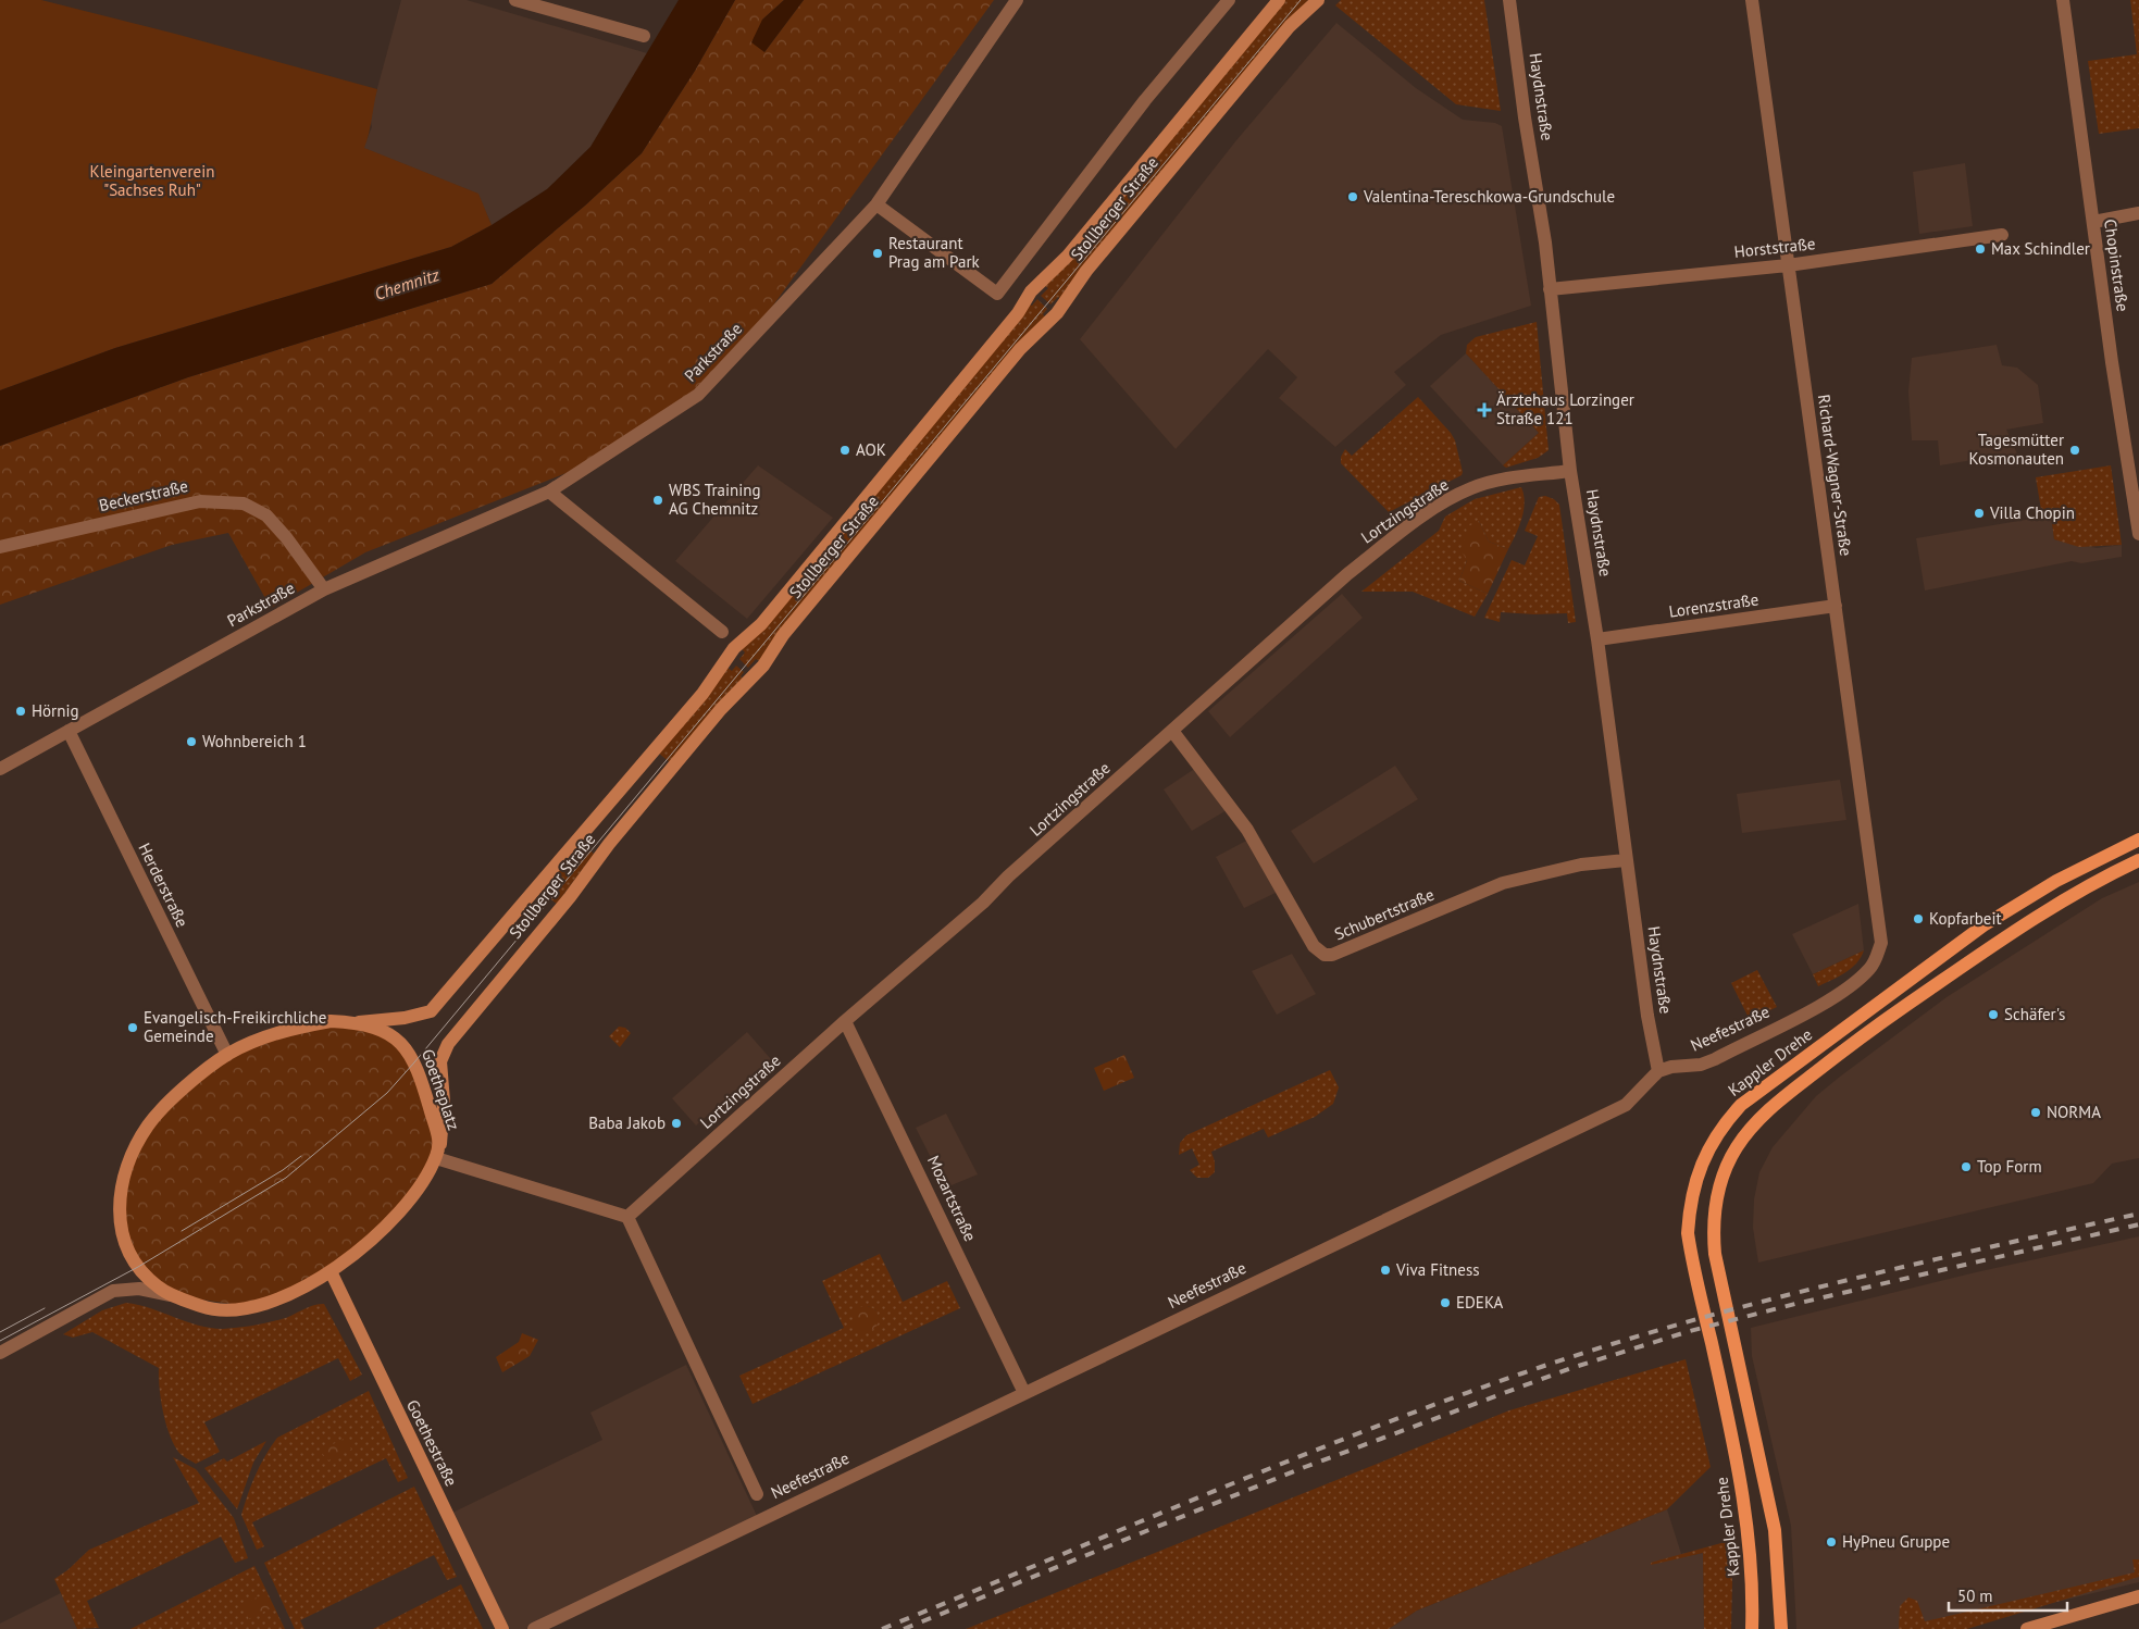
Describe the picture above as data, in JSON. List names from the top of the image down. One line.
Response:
{"streets":{"main road":["Stollberger Straße","Kappler Drehe","Goetheplatz","Goethestraße"],"street":["Haydnstraße","Horststraße","Chopinstraße","Parkstraße","Richard-Wagner-Straße","Beckerstraße","Lortzingstraße","Lorenzstraße","Herderstraße","Schubertstraße","Neefestraße","Mozartstraße"]},"crossings":[["Haydnstraße","Horststraße"],["Haydnstraße","Lortzingstraße"],["Haydnstraße","Lorenzstraße"],["Haydnstraße","Schubertstraße"],["Haydnstraße","Neefestraße"],["Stollberger Straße","Goetheplatz"],["Horststraße","Richard-Wagner-Straße"],["Parkstraße","Beckerstraße"],["Parkstraße","Herderstraße"],["Richard-Wagner-Straße","Lorenzstraße"],["Richard-Wagner-Straße","Neefestraße"],["Lortzingstraße","Schubertstraße"],["Lortzingstraße","Mozartstraße"],["Herderstraße","Goetheplatz"],["Neefestraße","Mozartstraße"],["Goetheplatz","Goethestraße"]],"water":["Chemnitz"],"parks":["Kleingartenverein \"Sachses Ruh\""],"places":{"other":["Valentina-Tereschkowa-Grundschule","Max Schindler","Restaurant Prag am Park","AOK","Tagesmütter Kosmonauten","WBS Training AG Chemnitz","Villa Chopin","Hörnig","Wohnbereich 1","Kopfarbeit","Schäfer's","Evangelisch-Freikirchliche Gemeinde","NORMA","Baba Jakob","Top Form","Viva Fitness","EDEKA","HyPneu Gruppe"],"health":["Ärztehaus Lorzinger Straße 121"]},"scale_bar":"50 m"}
